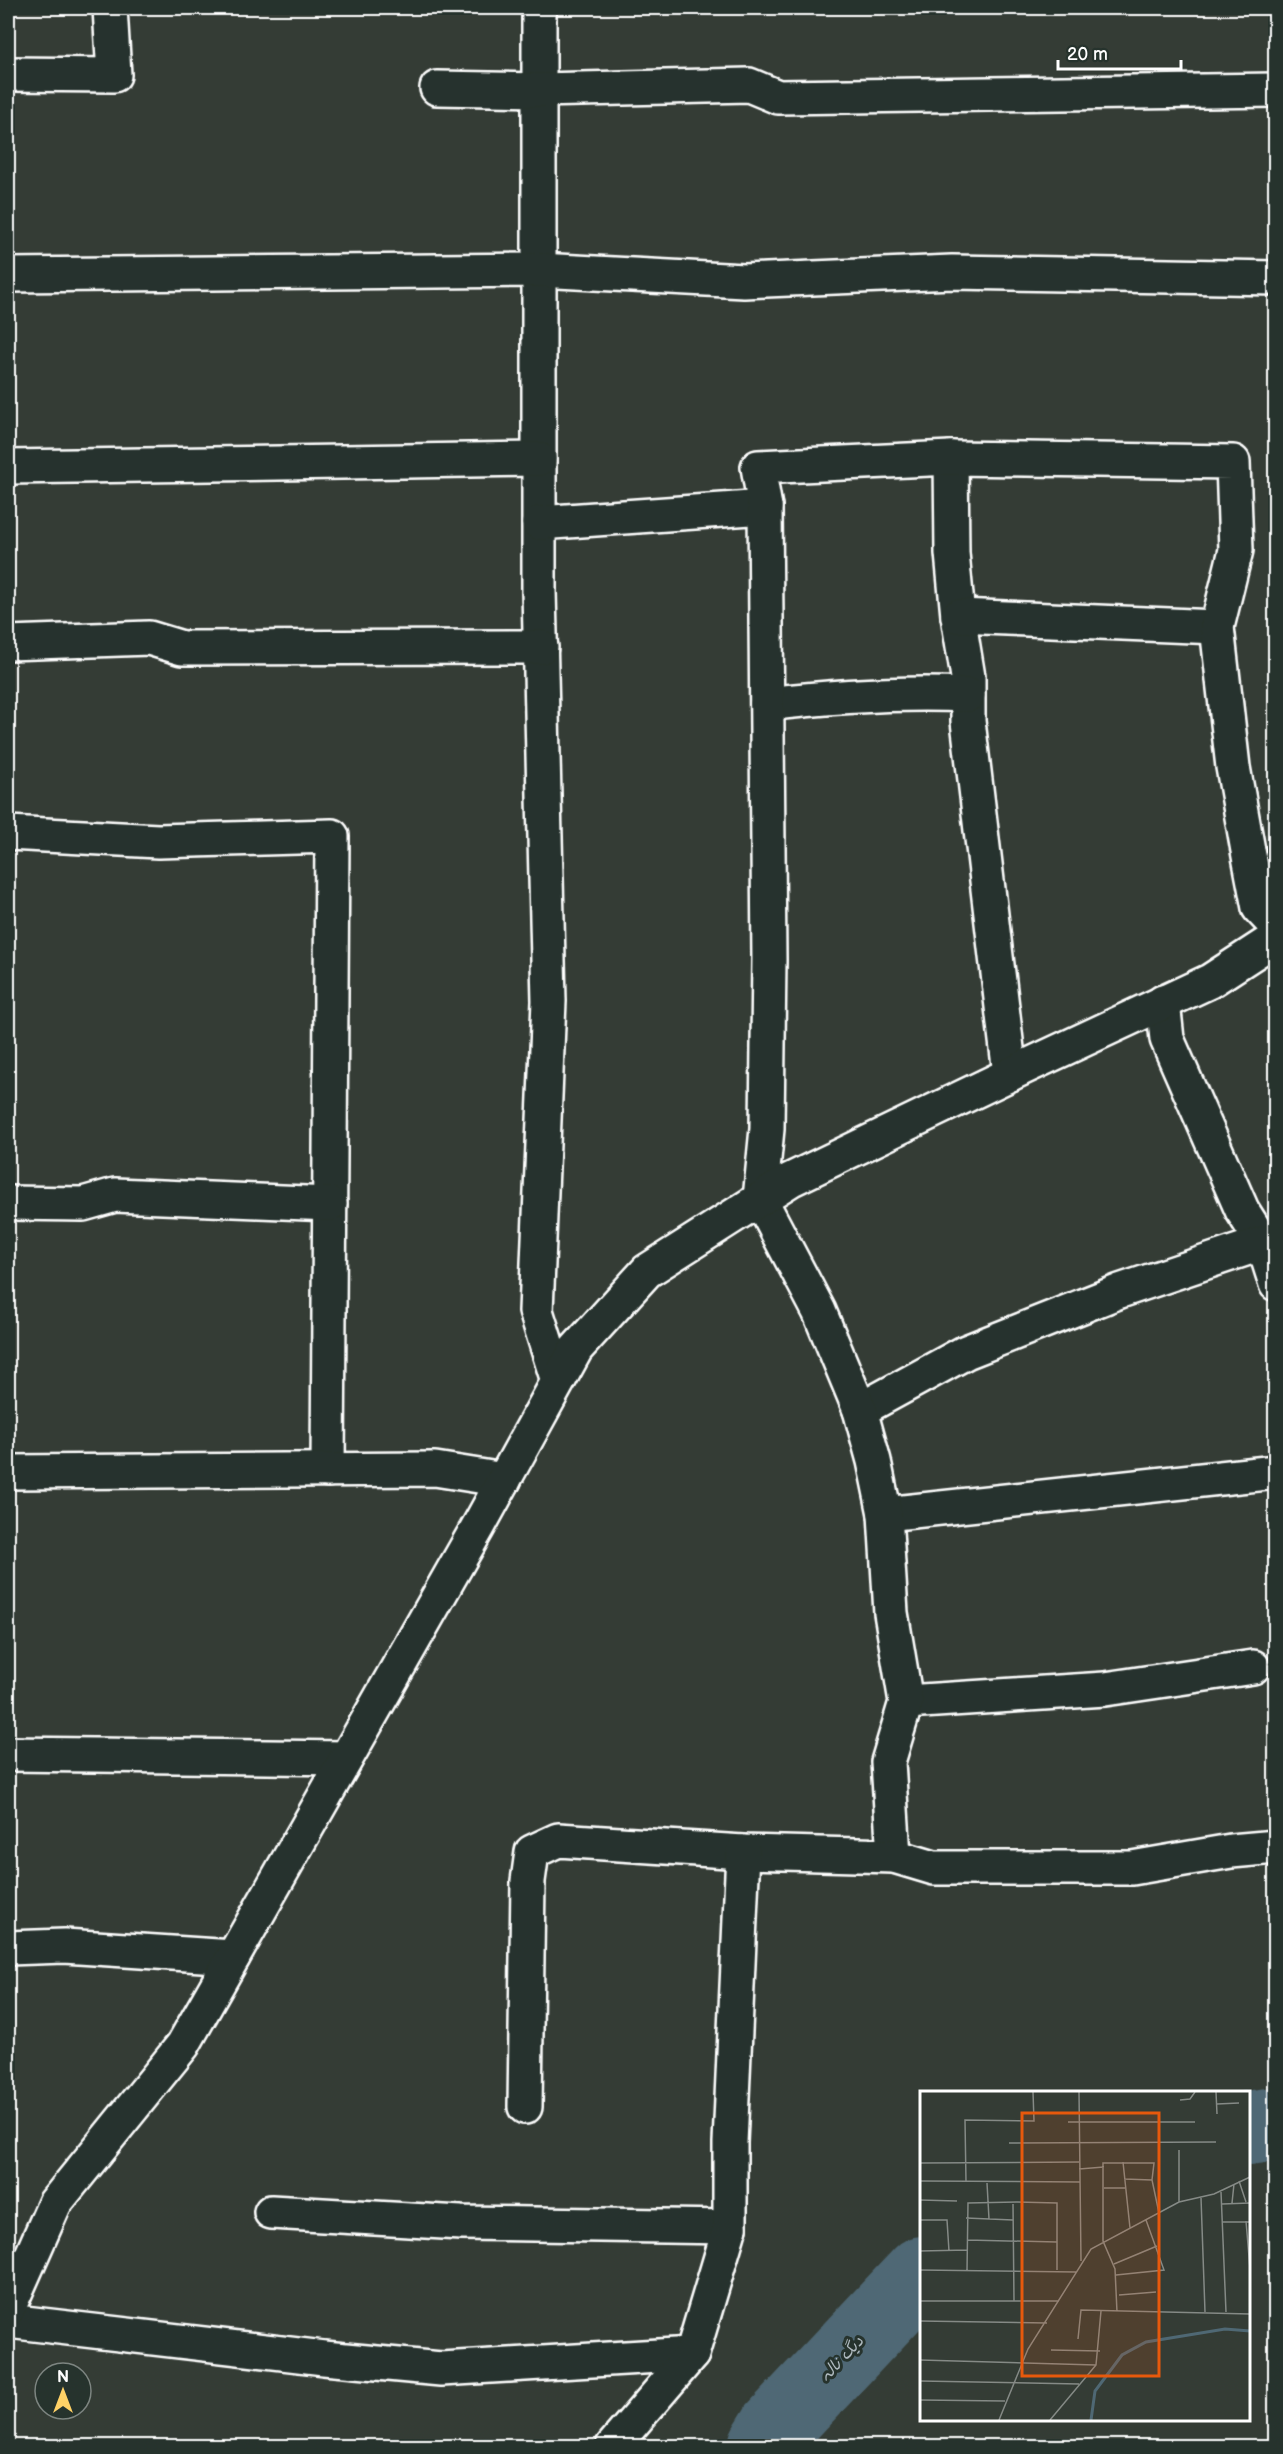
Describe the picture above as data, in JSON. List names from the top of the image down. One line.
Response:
{"water":["دیگ نالہ"],"scale_bar":"20 m","north":"top"}
